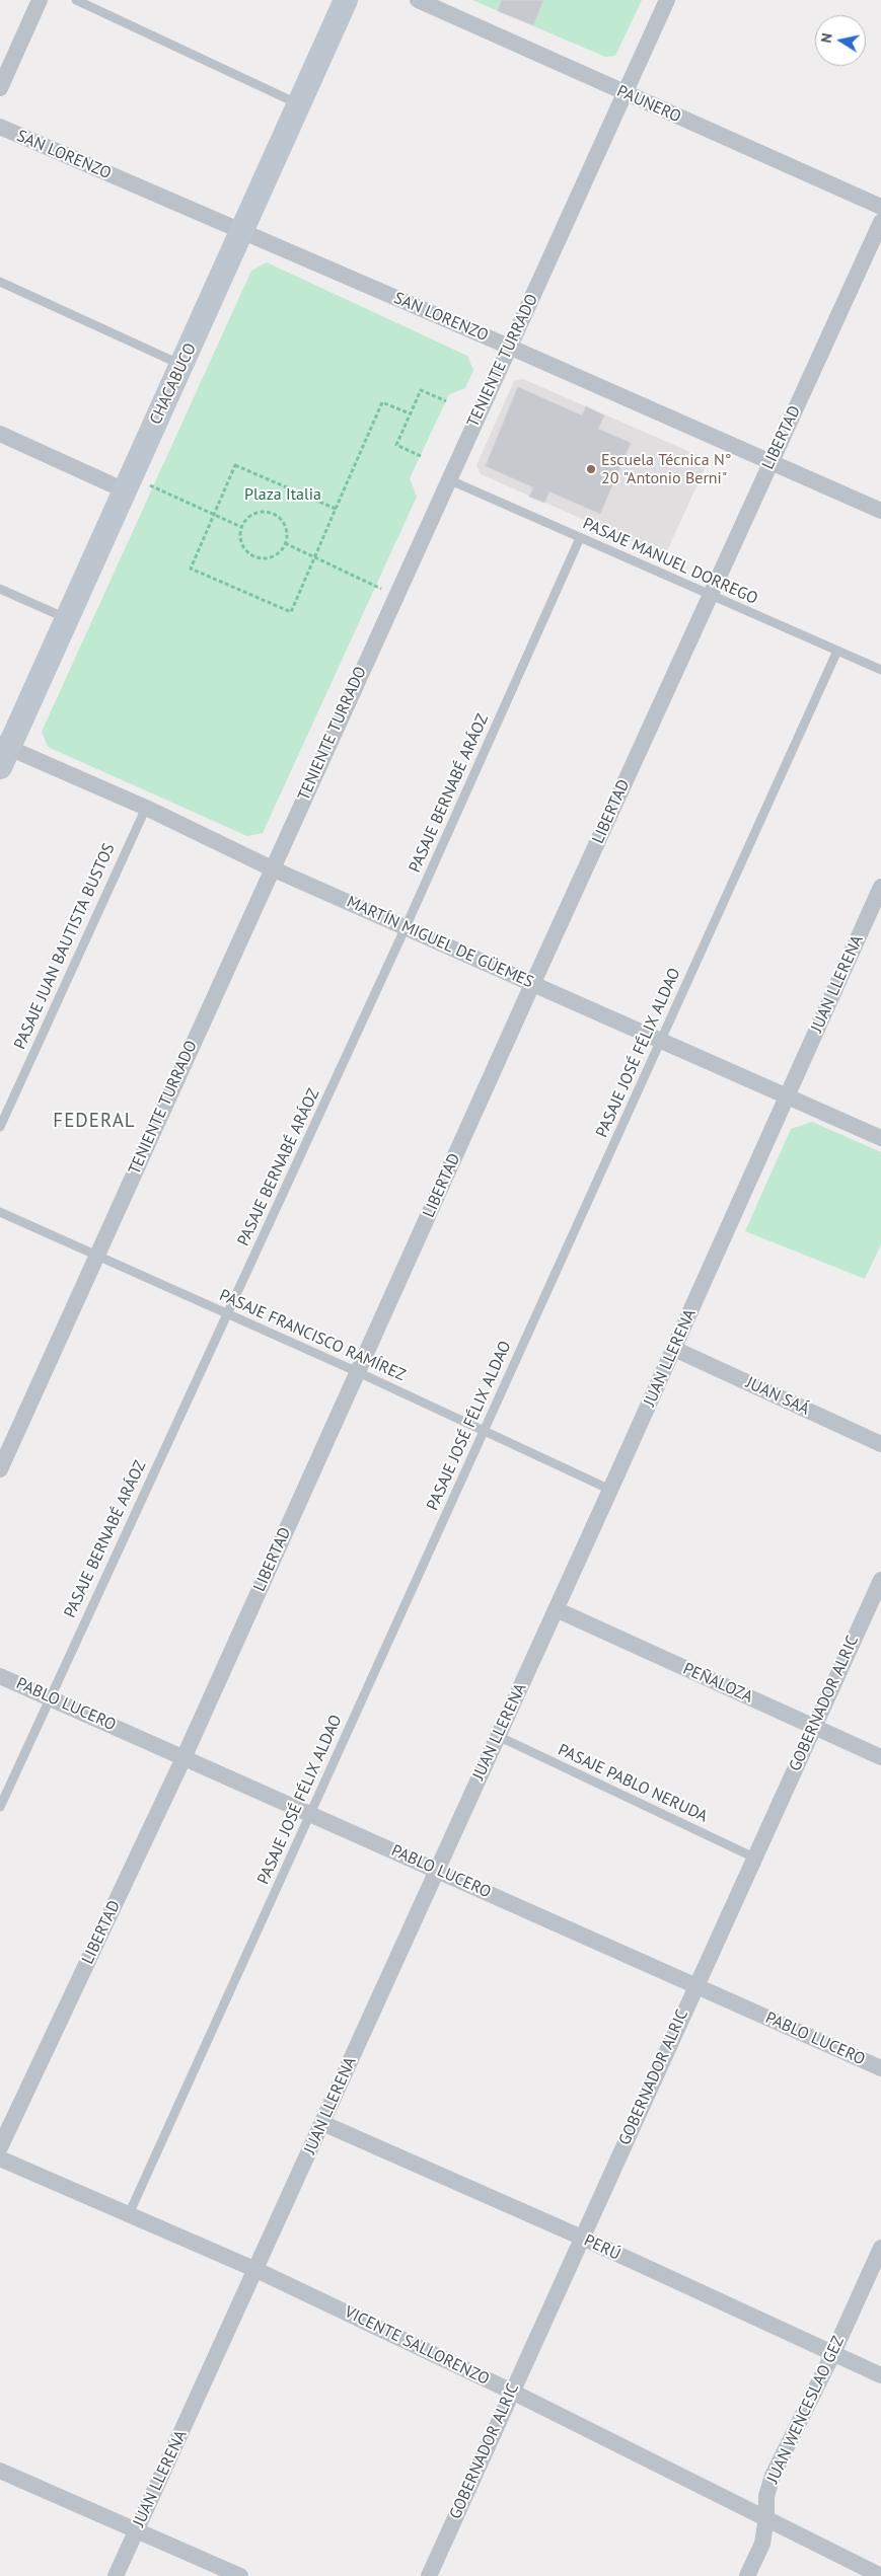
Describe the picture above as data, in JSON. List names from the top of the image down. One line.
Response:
{"streets":{"main road":["CHACABUCO"],"street":["PAUNERO","SAN LORENZO","TENIENTE TURRADO","LIBERTAD","MARTÍN MIGUEL DE GÜEMES","JUAN LLERENA","JUAN SAÁ","PEÑALOZA","GOBERNADOR ALRIC","PABLO LUCERO","PERÚ","VICENTE SALLORENZO","JUAN WENCESLAO GEZ"],"lane":["PASAJE MANUEL DORREGO","PASAJE BERNABÉ ARÁOZ","PASAJE JUAN BAUTISTA BUSTOS","PASAJE JOSÉ FÉLIX ALDAO","PASAJE FRANCISCO RAMÍREZ","PASAJE PABLO NERUDA"]},"crossings":[["PAUNERO","TENIENTE TURRADO"],["SAN LORENZO","TENIENTE TURRADO"],["SAN LORENZO","CHACABUCO"],["SAN LORENZO","LIBERTAD"],["TENIENTE TURRADO","PASAJE MANUEL DORREGO"],["TENIENTE TURRADO","MARTÍN MIGUEL DE GÜEMES"],["TENIENTE TURRADO","PASAJE FRANCISCO RAMÍREZ"],["CHACABUCO","MARTÍN MIGUEL DE GÜEMES"],["LIBERTAD","PASAJE MANUEL DORREGO"],["LIBERTAD","MARTÍN MIGUEL DE GÜEMES"],["LIBERTAD","PASAJE FRANCISCO RAMÍREZ"],["LIBERTAD","PABLO LUCERO"],["PASAJE MANUEL DORREGO","PASAJE BERNABÉ ARÁOZ"],["PASAJE MANUEL DORREGO","PASAJE JOSÉ FÉLIX ALDAO"],["PASAJE BERNABÉ ARÁOZ","MARTÍN MIGUEL DE GÜEMES"],["PASAJE BERNABÉ ARÁOZ","PASAJE FRANCISCO RAMÍREZ"],["PASAJE BERNABÉ ARÁOZ","PABLO LUCERO"],["MARTÍN MIGUEL DE GÜEMES","PASAJE JUAN BAUTISTA BUSTOS"],["MARTÍN MIGUEL DE GÜEMES","JUAN LLERENA"],["MARTÍN MIGUEL DE GÜEMES","PASAJE JOSÉ FÉLIX ALDAO"],["JUAN LLERENA","PASAJE FRANCISCO RAMÍREZ"],["JUAN LLERENA","JUAN SAÁ"],["JUAN LLERENA","PEÑALOZA"],["JUAN LLERENA","PABLO LUCERO"],["JUAN LLERENA","PASAJE PABLO NERUDA"],["JUAN LLERENA","PERÚ"],["JUAN LLERENA","VICENTE SALLORENZO"],["PASAJE JOSÉ FÉLIX ALDAO","PASAJE FRANCISCO RAMÍREZ"],["PASAJE JOSÉ FÉLIX ALDAO","PABLO LUCERO"],["PASAJE JOSÉ FÉLIX ALDAO","VICENTE SALLORENZO"],["PEÑALOZA","GOBERNADOR ALRIC"],["GOBERNADOR ALRIC","PABLO LUCERO"],["GOBERNADOR ALRIC","PASAJE PABLO NERUDA"],["GOBERNADOR ALRIC","PERÚ"],["GOBERNADOR ALRIC","VICENTE SALLORENZO"],["PERÚ","JUAN WENCESLAO GEZ"],["VICENTE SALLORENZO","JUAN WENCESLAO GEZ"]],"districts":["FEDERAL"],"parks":["Plaza Italia"],"places":["Escuela Técnica N° 20 \"Antonio Berni\""],"north":"left"}
